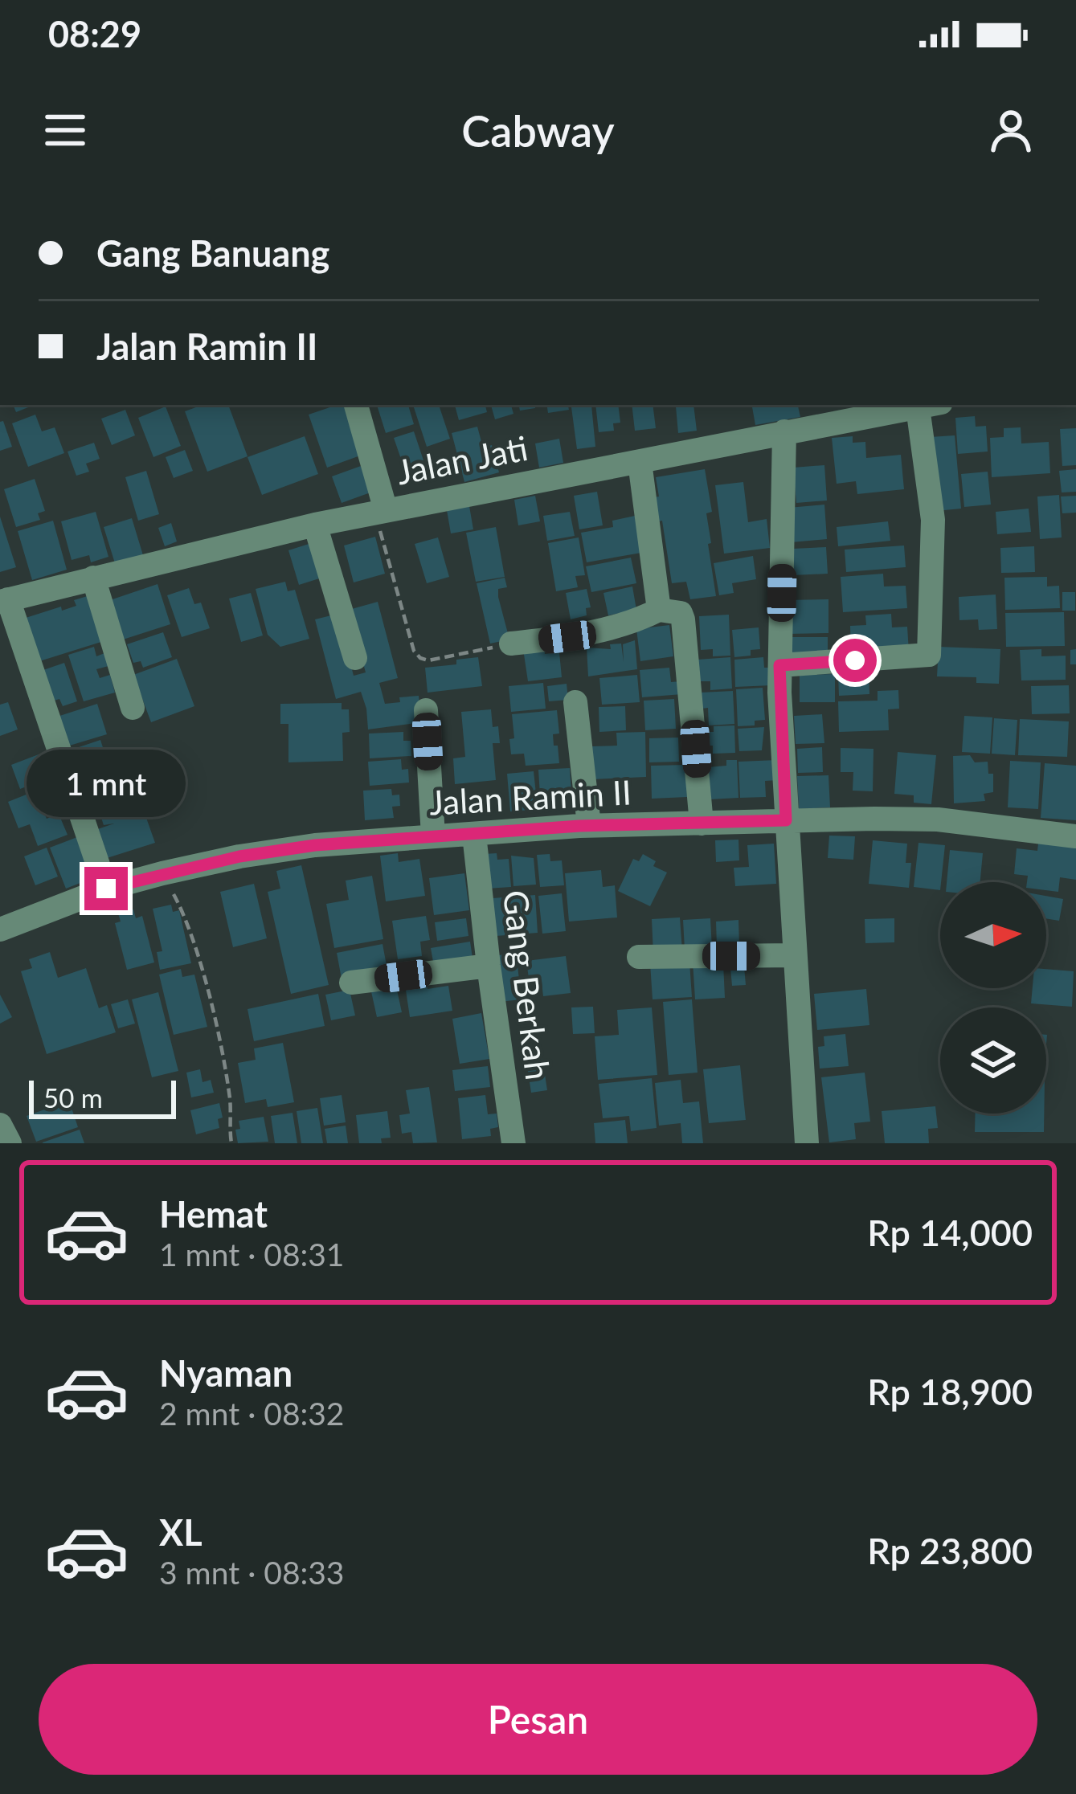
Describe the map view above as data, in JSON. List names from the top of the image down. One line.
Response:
{"streets":{"street":["Jalan Jati","Jalan Ramin II","Gang Berkah"]},"crossings":[["Jalan Ramin II","Gang Berkah"]],"scale_bar":"50 m","north":"right","page":{"status":"08:29","header":"Cabway","banner":["Gang Banuang","Jalan Ramin II"],"bubble":"1 mnt","scale":"50 m","list":[{"name":"Hemat","note":"1 mnt · 08:31","value":"Rp 14,000"},{"name":"Nyaman","note":"2 mnt · 08:32","value":"Rp 18,900"},{"name":"XL","note":"3 mnt · 08:33","value":"Rp 23,800"}],"buttons":"Pesan"}}
